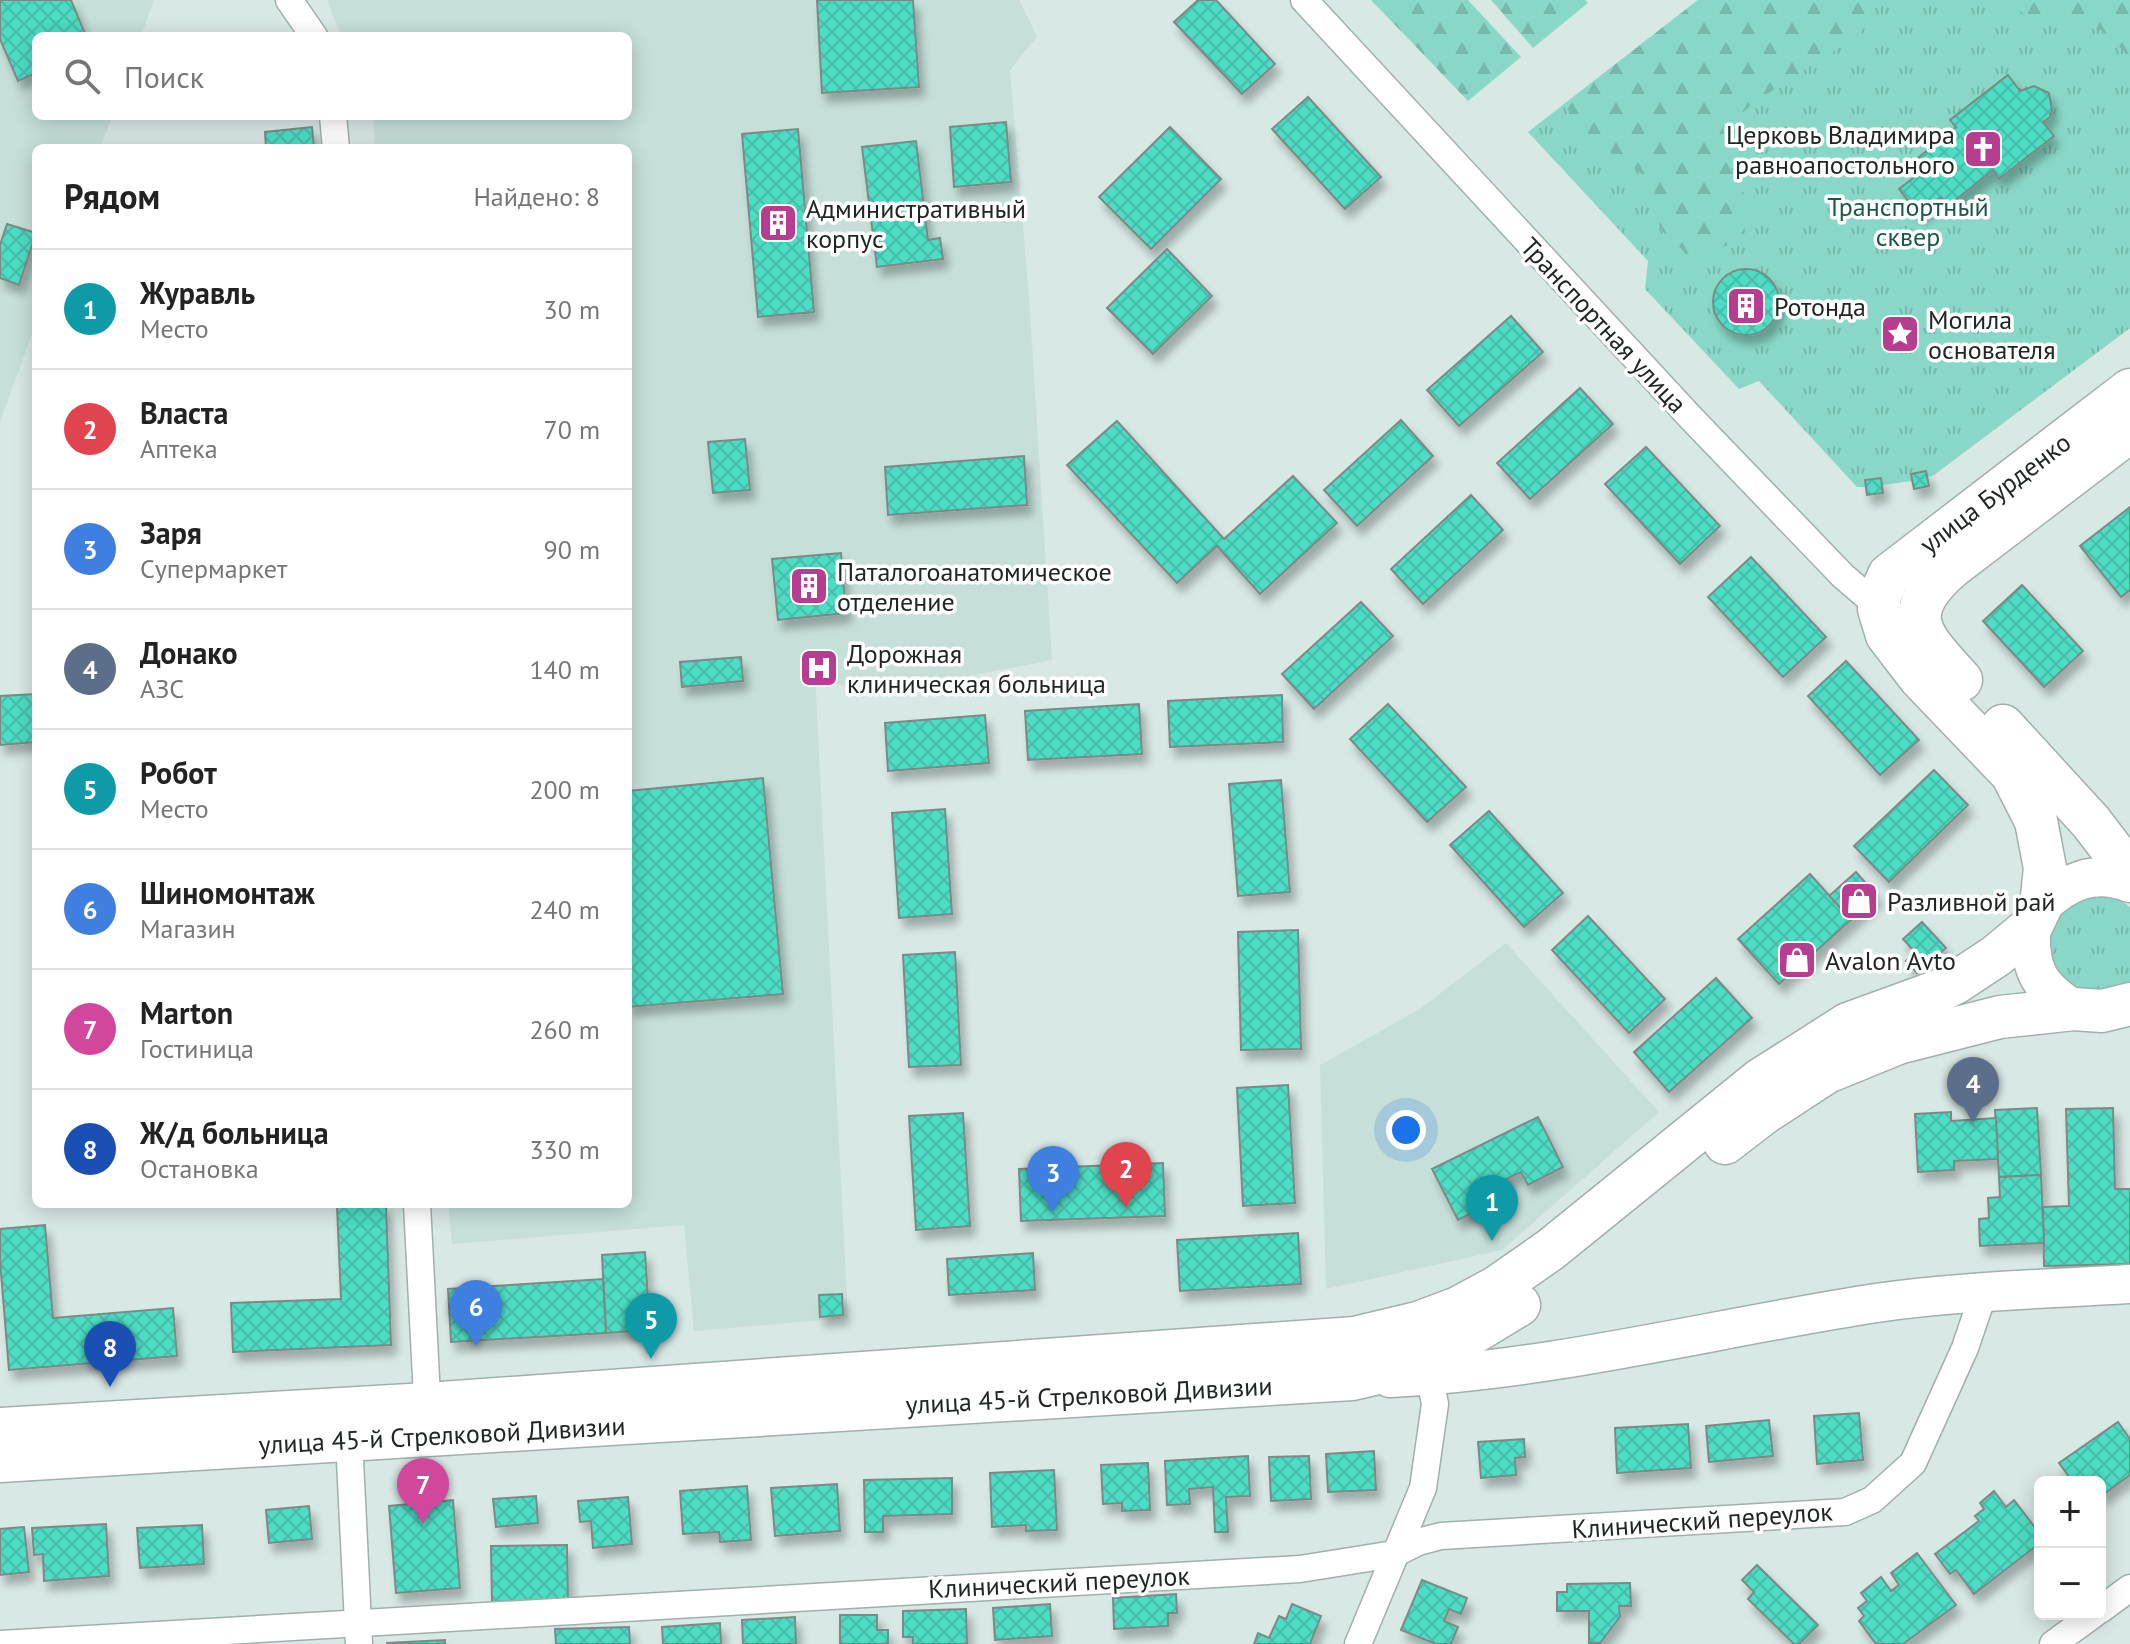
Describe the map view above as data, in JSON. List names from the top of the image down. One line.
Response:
{"streets":{"main road":["улица Бурденко","улица 45-й Стрелковой Дивизии"],"street":["Транспортная улица","Клинический переулок"]},"crossings":[["Транспортная улица","улица Бурденко"]],"parks":["Транспортный сквер"],"places":{"church":["Церковь Владимира равноапостольного"],"building":["Административный корпус","Ротонда","Паталогоанатомическое отделение"],"place":["Могила основателя"],"hospital":["Дорожная клиническая больница"],"shop":["Разливной рай","Avalon Avto"]},"page":{"search":"Поиск","heading":["Рядом","Найдено: 8"],"list":[{"mark":"1","name":"Журавль","note":"Место","value":"30 m"},{"mark":"2","name":"Власта","note":"Аптека","value":"70 m"},{"mark":"3","name":"Заря","note":"Супермаркет","value":"90 m"},{"mark":"4","name":"Донако","note":"АЗС","value":"140 m"},{"mark":"5","name":"Робот","note":"Место","value":"200 m"},{"mark":"6","name":"Шиномонтаж","note":"Магазин","value":"240 m"},{"mark":"7","name":"Marton","note":"Гостиница","value":"260 m"},{"mark":"8","name":"Ж/д больница","note":"Остановка","value":"330 m"}],"pins":["4","2","3","1","6","5","8","7"],"map_buttons":["+","−"]}}
